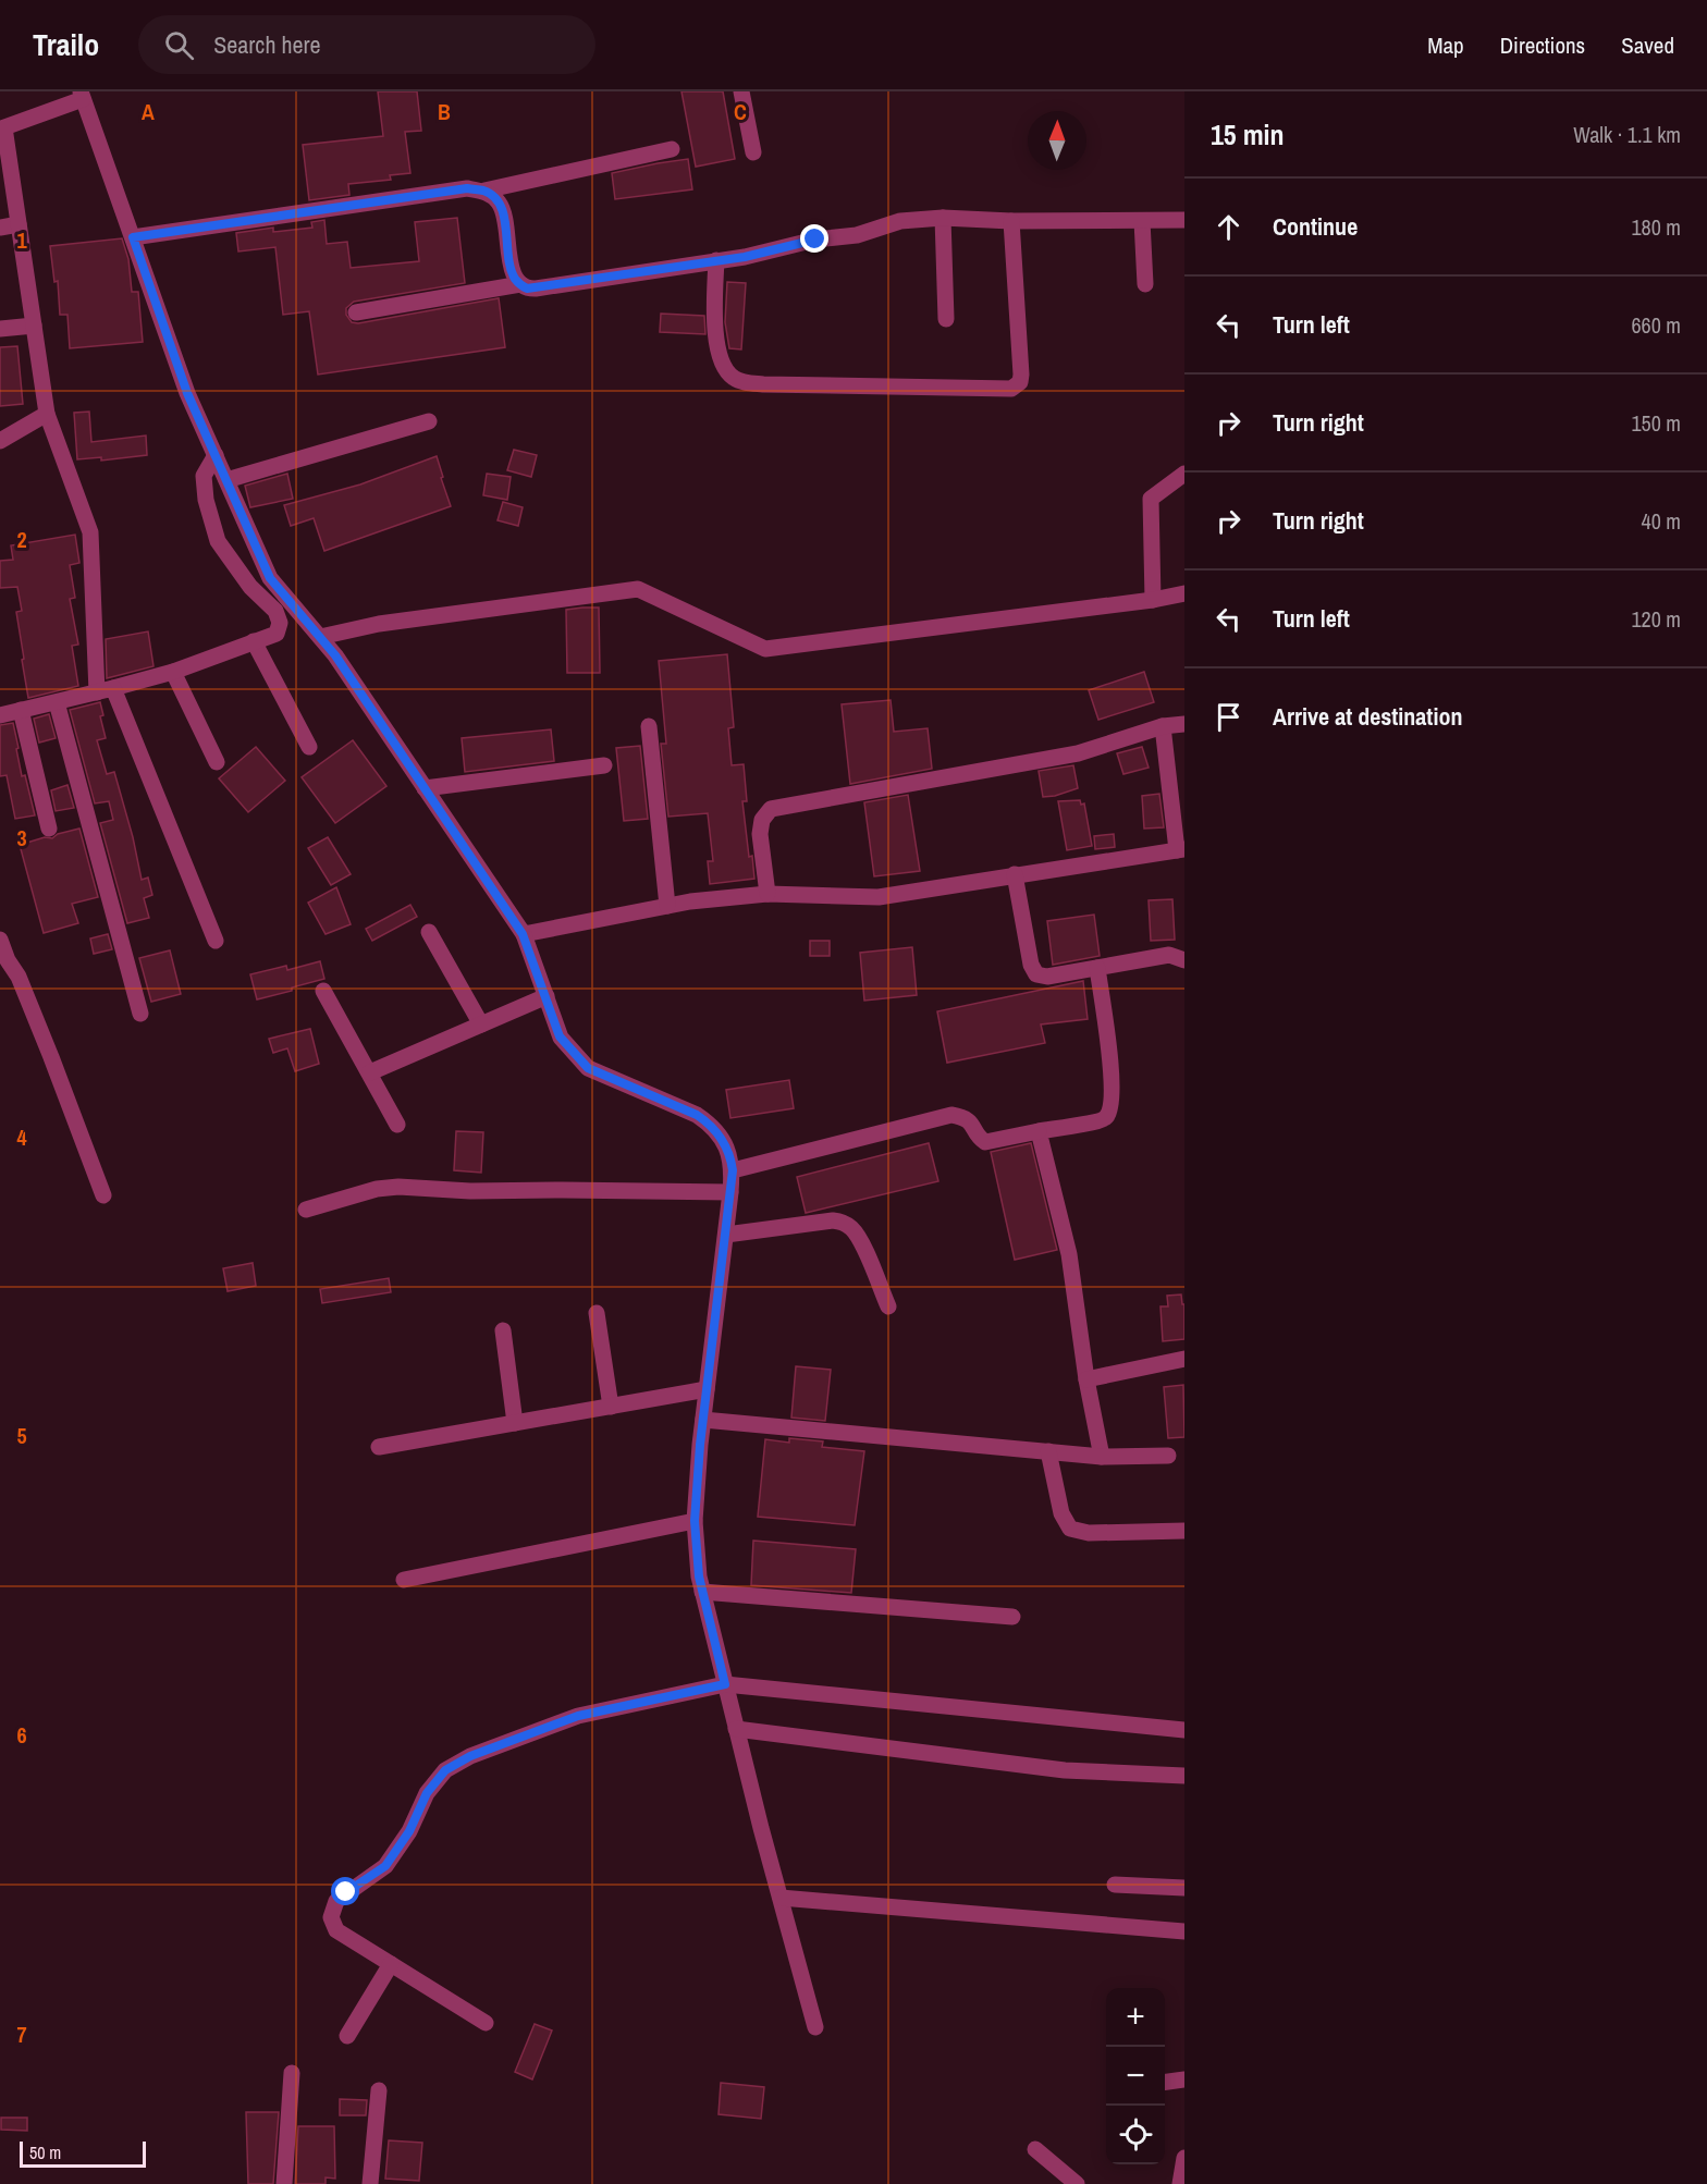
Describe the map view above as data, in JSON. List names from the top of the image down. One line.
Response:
{"scale_bar":"50 m","north":"top","page":{"header":"Trailo","search":"Search here","nav":["Map","Directions","Saved"],"heading":["15 min","Walk · 1.1 km"],"list":[["Continue","180 m"],["Turn left","660 m"],["Turn right","150 m"],["Turn right","40 m"],["Turn left","120 m"],"Arrive at destination"],"map_buttons":["+","−"],"scale":"50 m"},"grid":{"columns":["A","B","C"],"rows":["1","2","3","4","5","6","7"]}}
